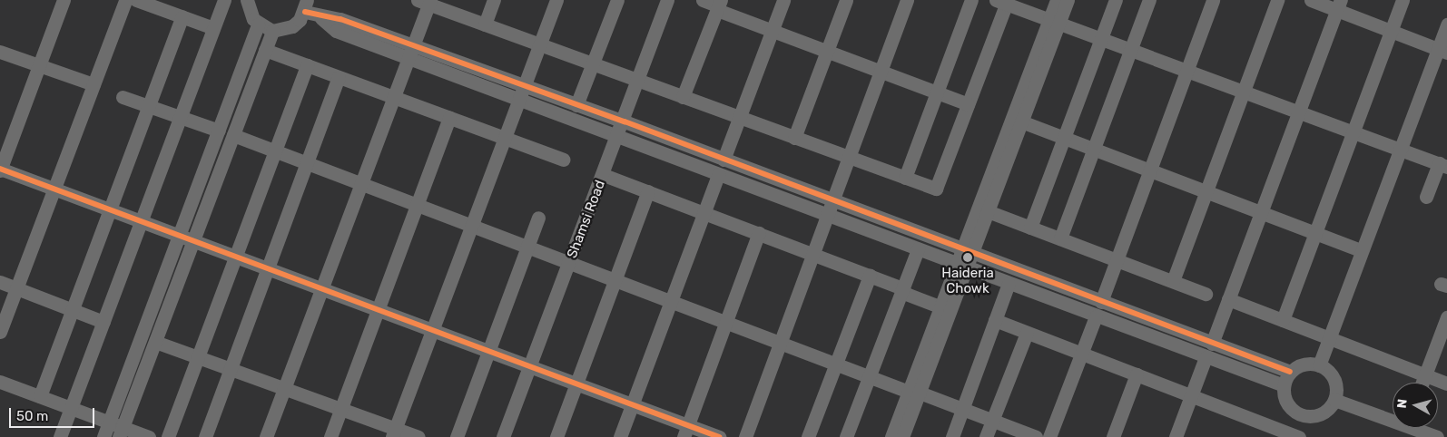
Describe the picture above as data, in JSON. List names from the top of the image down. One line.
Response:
{"streets":{"street":["Shamsi Road"]},"places":["Haideria Chowk"],"scale_bar":"50 m","north":"left"}
